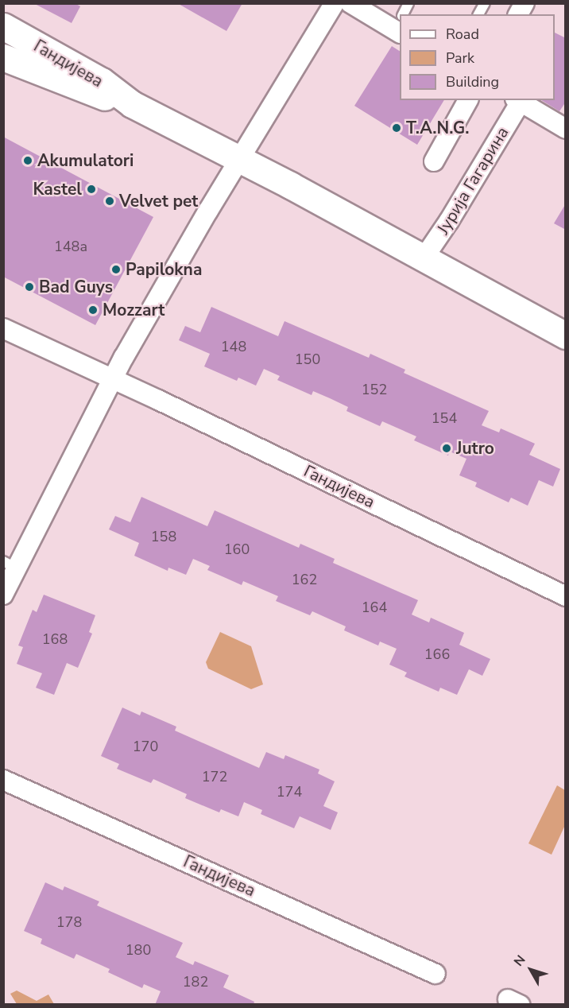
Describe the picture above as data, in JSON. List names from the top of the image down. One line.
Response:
{"streets":{"street":["Гандијева","Јурија Гагарина"]},"crossings":[["Гандијева","Јурија Гагарина"]],"places":["T.A.N.G.","Akumulatori","Kastel","Velvet pet","Papilokna","Bad Guys","Mozzart","Jutro"],"house_numbers":["148a","148","150","152","154","158","160","162","164","168","166","170","172","174","178","180","182"],"legend":["Road","Park","Building"],"north":"top left"}
